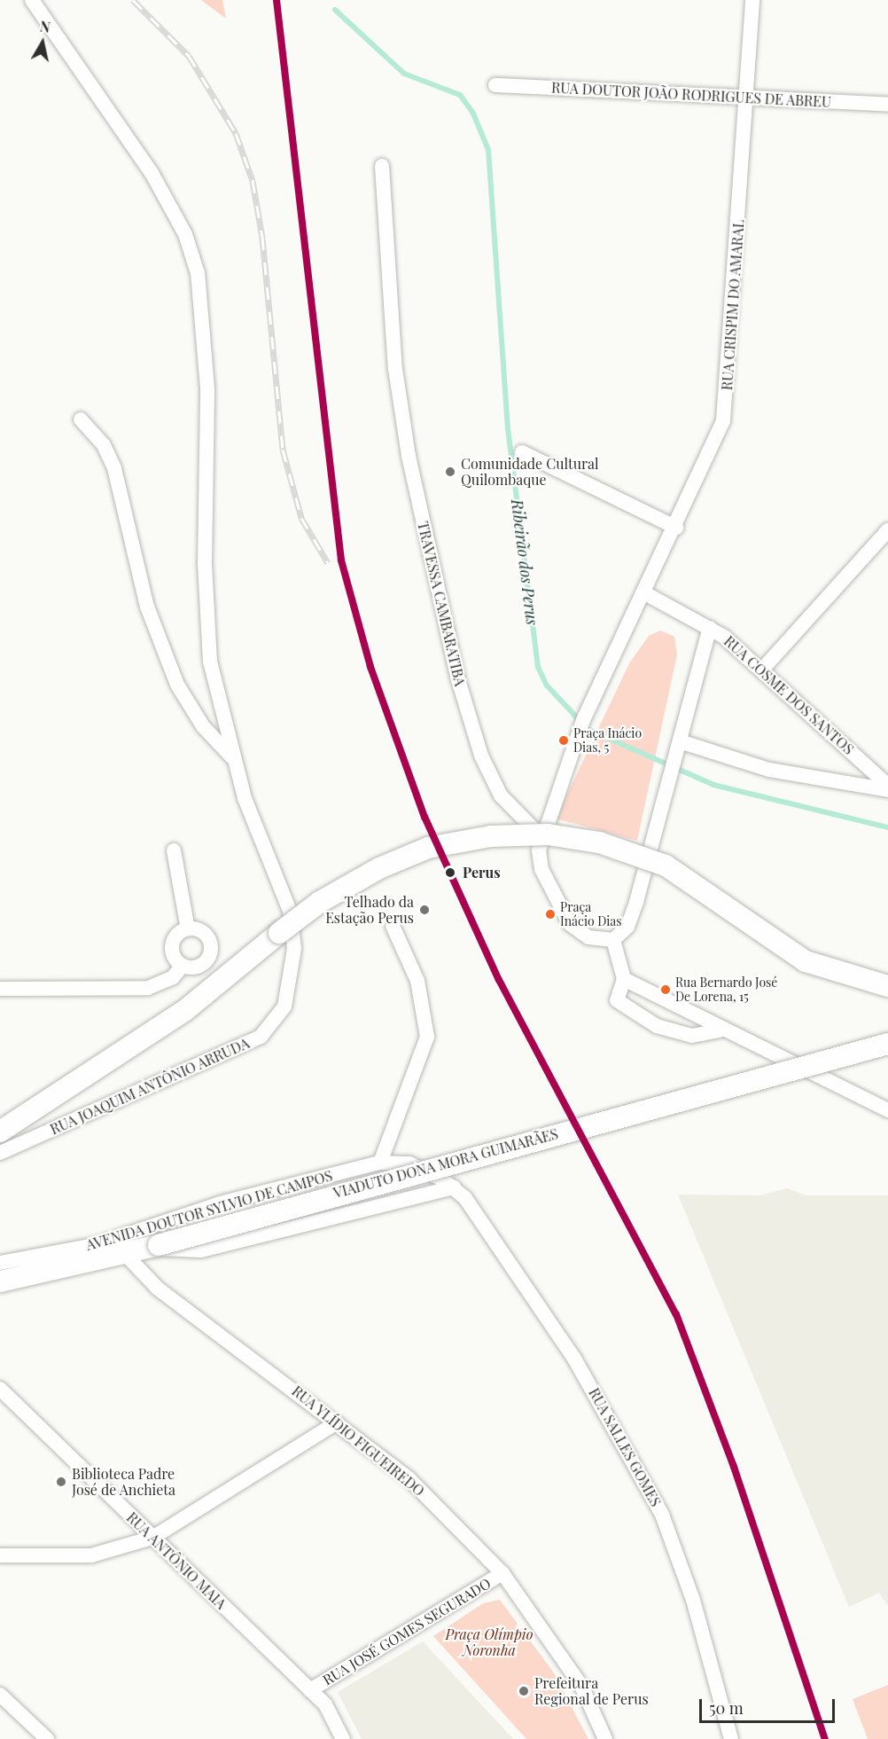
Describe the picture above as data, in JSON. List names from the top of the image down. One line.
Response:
{"streets":{"main road":["VIADUTO DONA MORA GUIMARÃES","AVENIDA DOUTOR SYLVIO DE CAMPOS"],"street":["RUA DOUTOR JOÃO RODRIGUES DE ABREU","RUA CRISPIM DO AMARAL","TRAVESSA CAMBARATIBA","RUA COSME DOS SANTOS","RUA JOAQUIM ANTÔNIO ARRUDA","RUA YLÍDIO FIGUEIREDO","RUA SALLES GOMES","RUA ANTÔNIO MAIA","RUA JOSÉ GOMES SEGURADO"]},"crossings":[["RUA DOUTOR JOÃO RODRIGUES DE ABREU","RUA CRISPIM DO AMARAL"],["VIADUTO DONA MORA GUIMARÃES","AVENIDA DOUTOR SYLVIO DE CAMPOS"],["AVENIDA DOUTOR SYLVIO DE CAMPOS","RUA YLÍDIO FIGUEIREDO"],["AVENIDA DOUTOR SYLVIO DE CAMPOS","RUA SALLES GOMES"],["RUA YLÍDIO FIGUEIREDO","RUA JOSÉ GOMES SEGURADO"],["RUA ANTÔNIO MAIA","RUA JOSÉ GOMES SEGURADO"]],"water":["Ribeirão dos Perus"],"parks":["Praça Olímpio Noronha"],"places":["Comunidade Cultural Quilombaque","Praça Inácio Dias, 5","Perus","Telhado da Estação Perus","Praça Inácio Dias","Rua Bernardo José De Lorena, 15","Biblioteca Padre José de Anchieta","Prefeitura Regional de Perus"],"scale_bar":"50 m","north":"top"}
